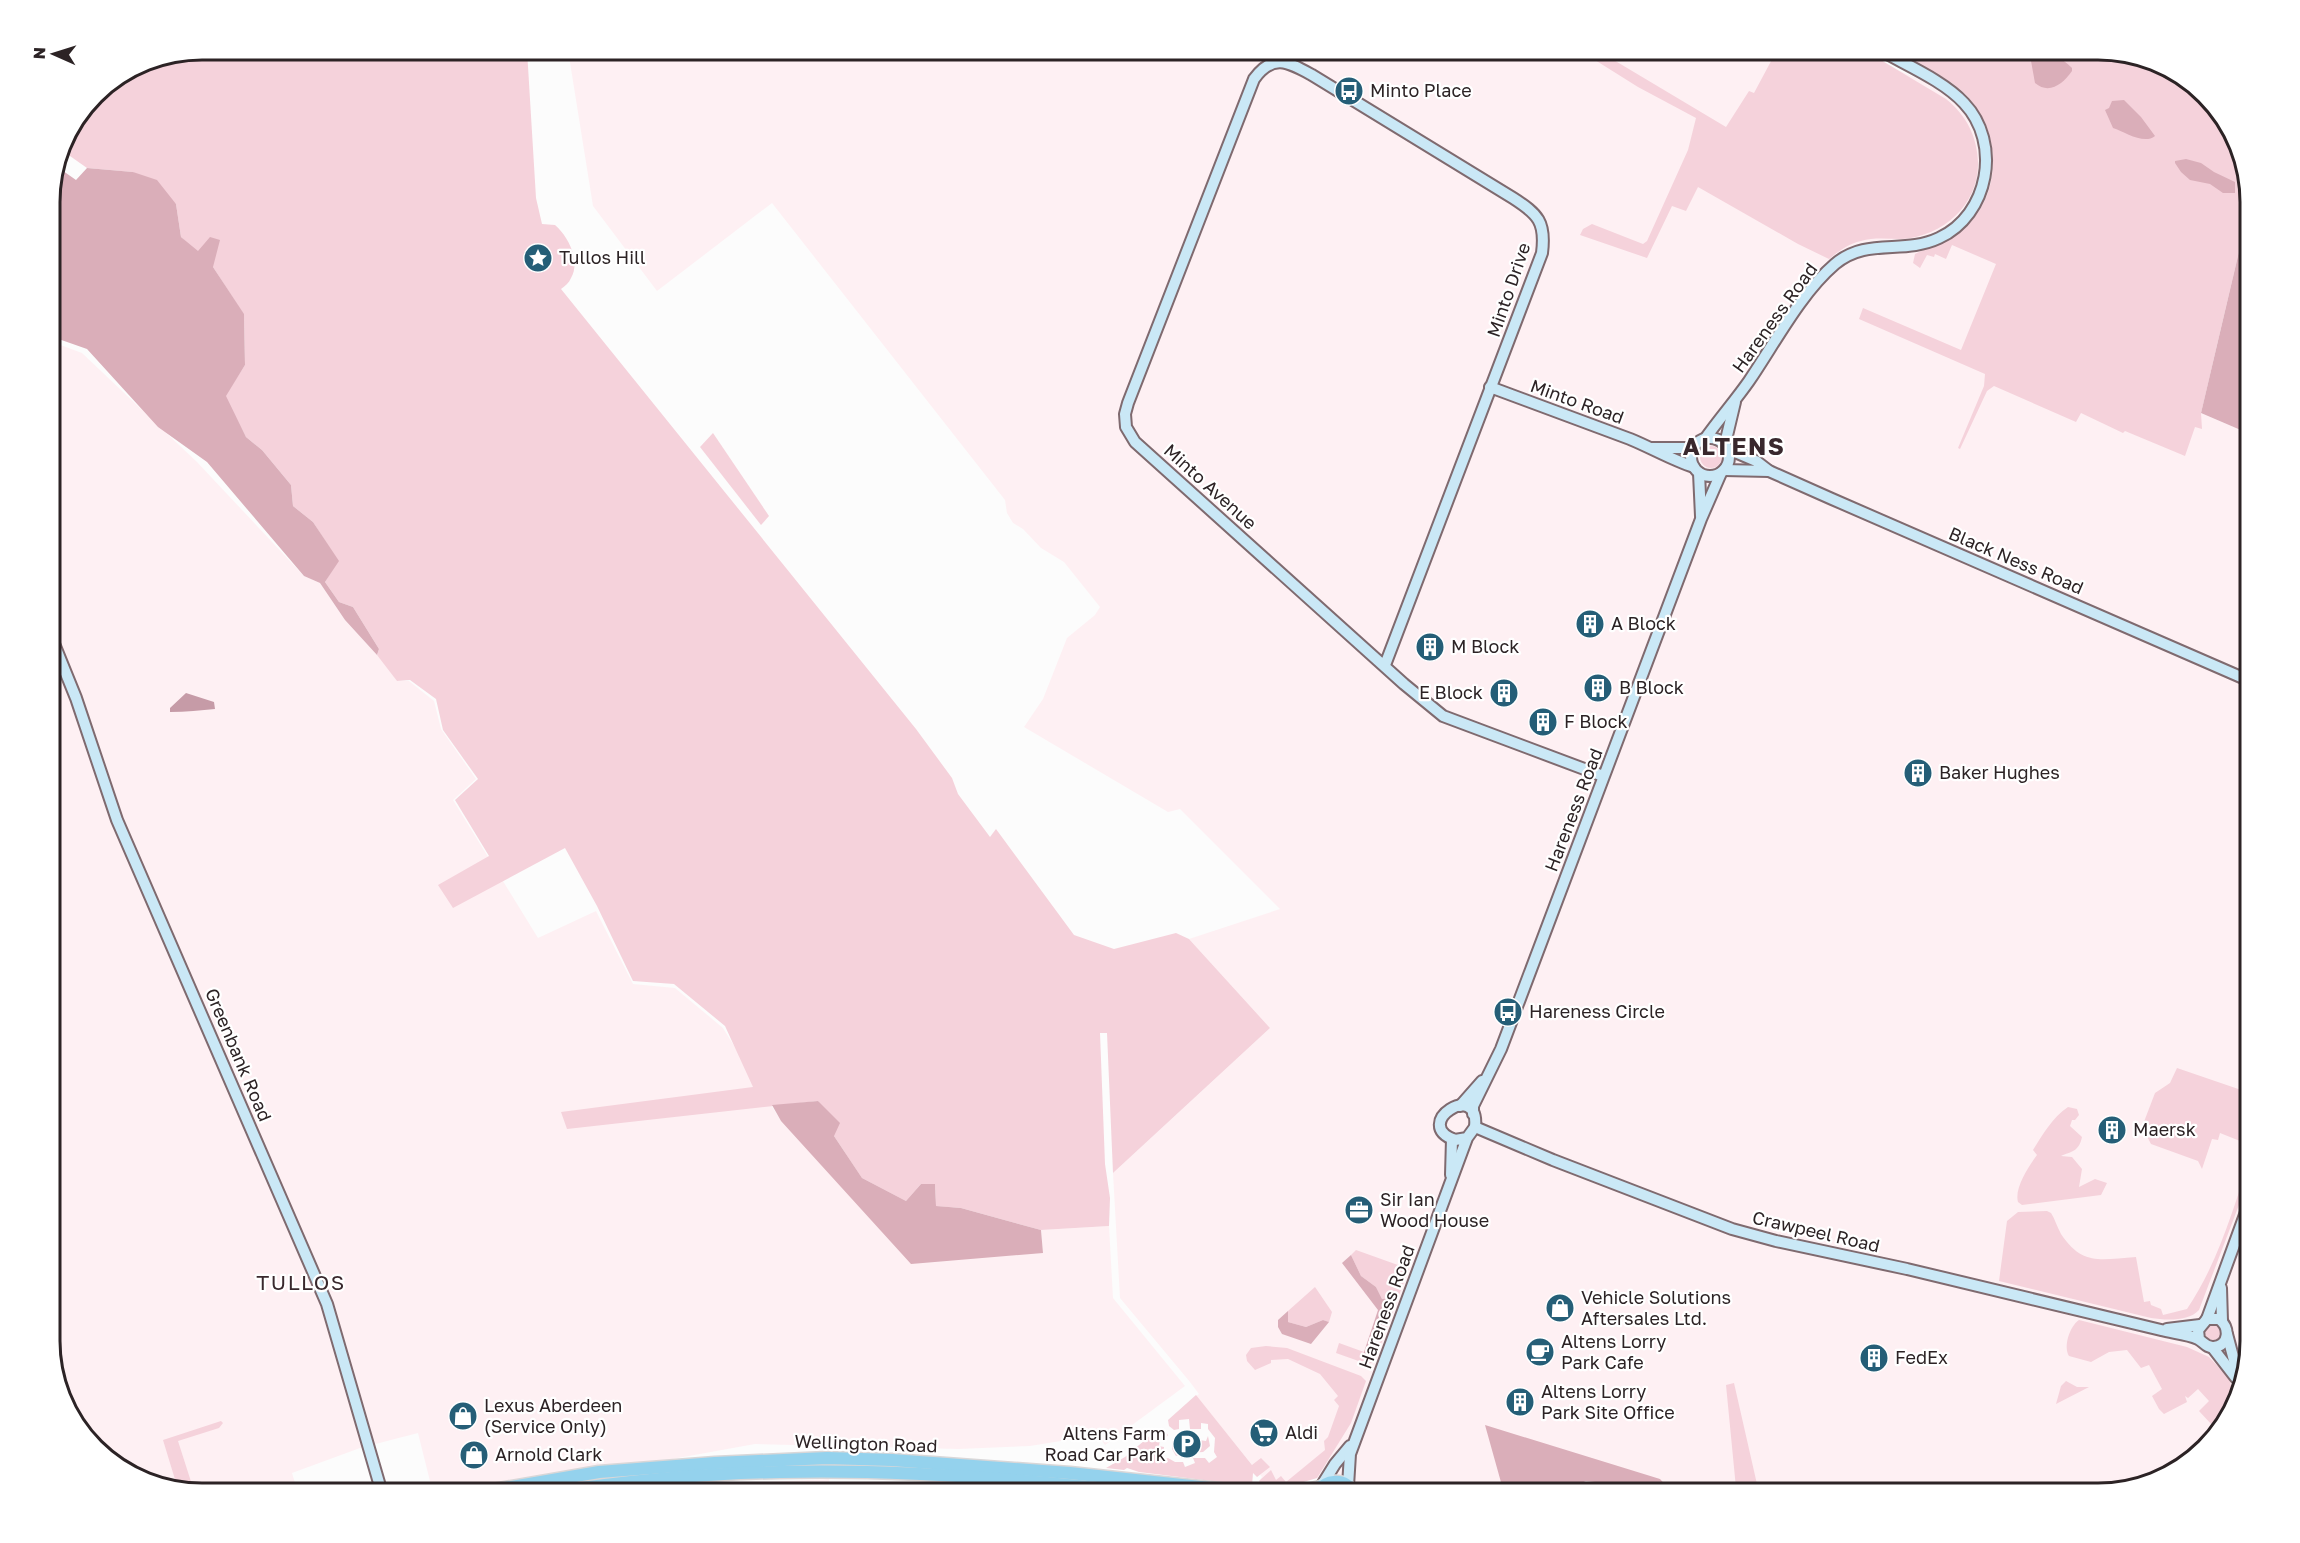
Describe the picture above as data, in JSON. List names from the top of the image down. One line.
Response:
{"streets":{"main road":["Wellington Road"],"street":["Minto Drive","Hareness Road","Minto Road","Minto Avenue","Black Ness Road","Greenbank Road","Crawpeel Road"]},"crossings":[["Minto Drive","Minto Road"],["Minto Drive","Minto Avenue"],["Hareness Road","Minto Road"],["Hareness Road","Minto Avenue"],["Hareness Road","Black Ness Road"],["Hareness Road","Crawpeel Road"],["Minto Road","Black Ness Road"]],"districts":["ALTENS","TULLOS"],"places":{"bus stop":["Minto Place","Hareness Circle"],"place":["Tullos Hill"],"building":["A Block","M Block","B Block","E Block","F Block","Baker Hughes","Maersk","FedEx","Altens Lorry Park Site Office"],"office":["Sir Ian Wood House"],"shop":["Vehicle Solutions Aftersales Ltd.","Lexus Aberdeen (Service Only)","Arnold Clark"],"cafe":["Altens Lorry Park Cafe"],"supermarket":["Aldi"],"parking":["Altens Farm Road Car Park"]},"north":"left"}
